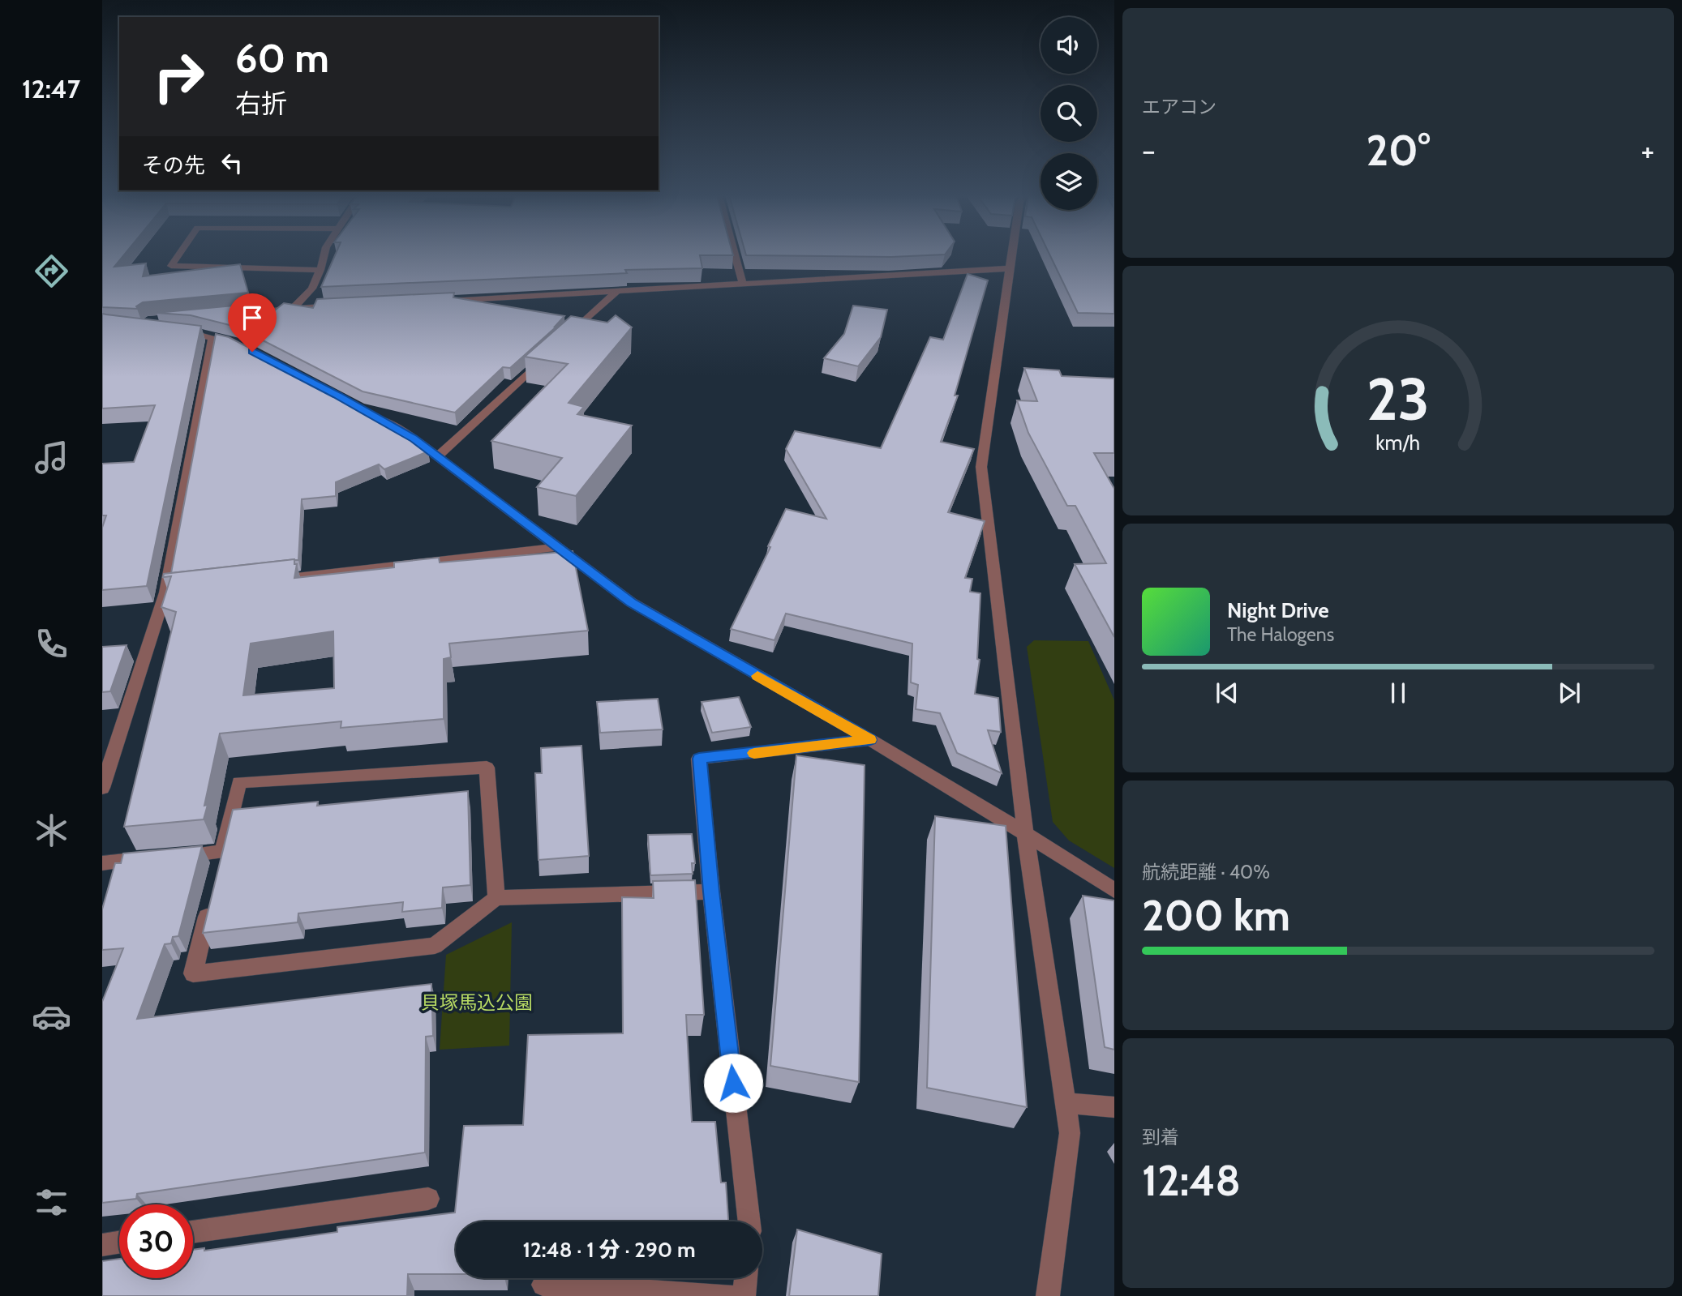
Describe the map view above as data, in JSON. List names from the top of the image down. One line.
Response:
{"parks":["貝塚馬込公園"],"page":{"tabs":"12:47","tile":["エアコン",["航続距離 · 40%","200 km"],["到着","12:48"]],"turn":["60 m","右折"],"heat":["−","20°","+"],"then":"その先","song":["Night Drive","The Halogens"],"limit":"30","trip":"12:48 · 1 分 · 290 m","gauge":["23","km/h"]}}
